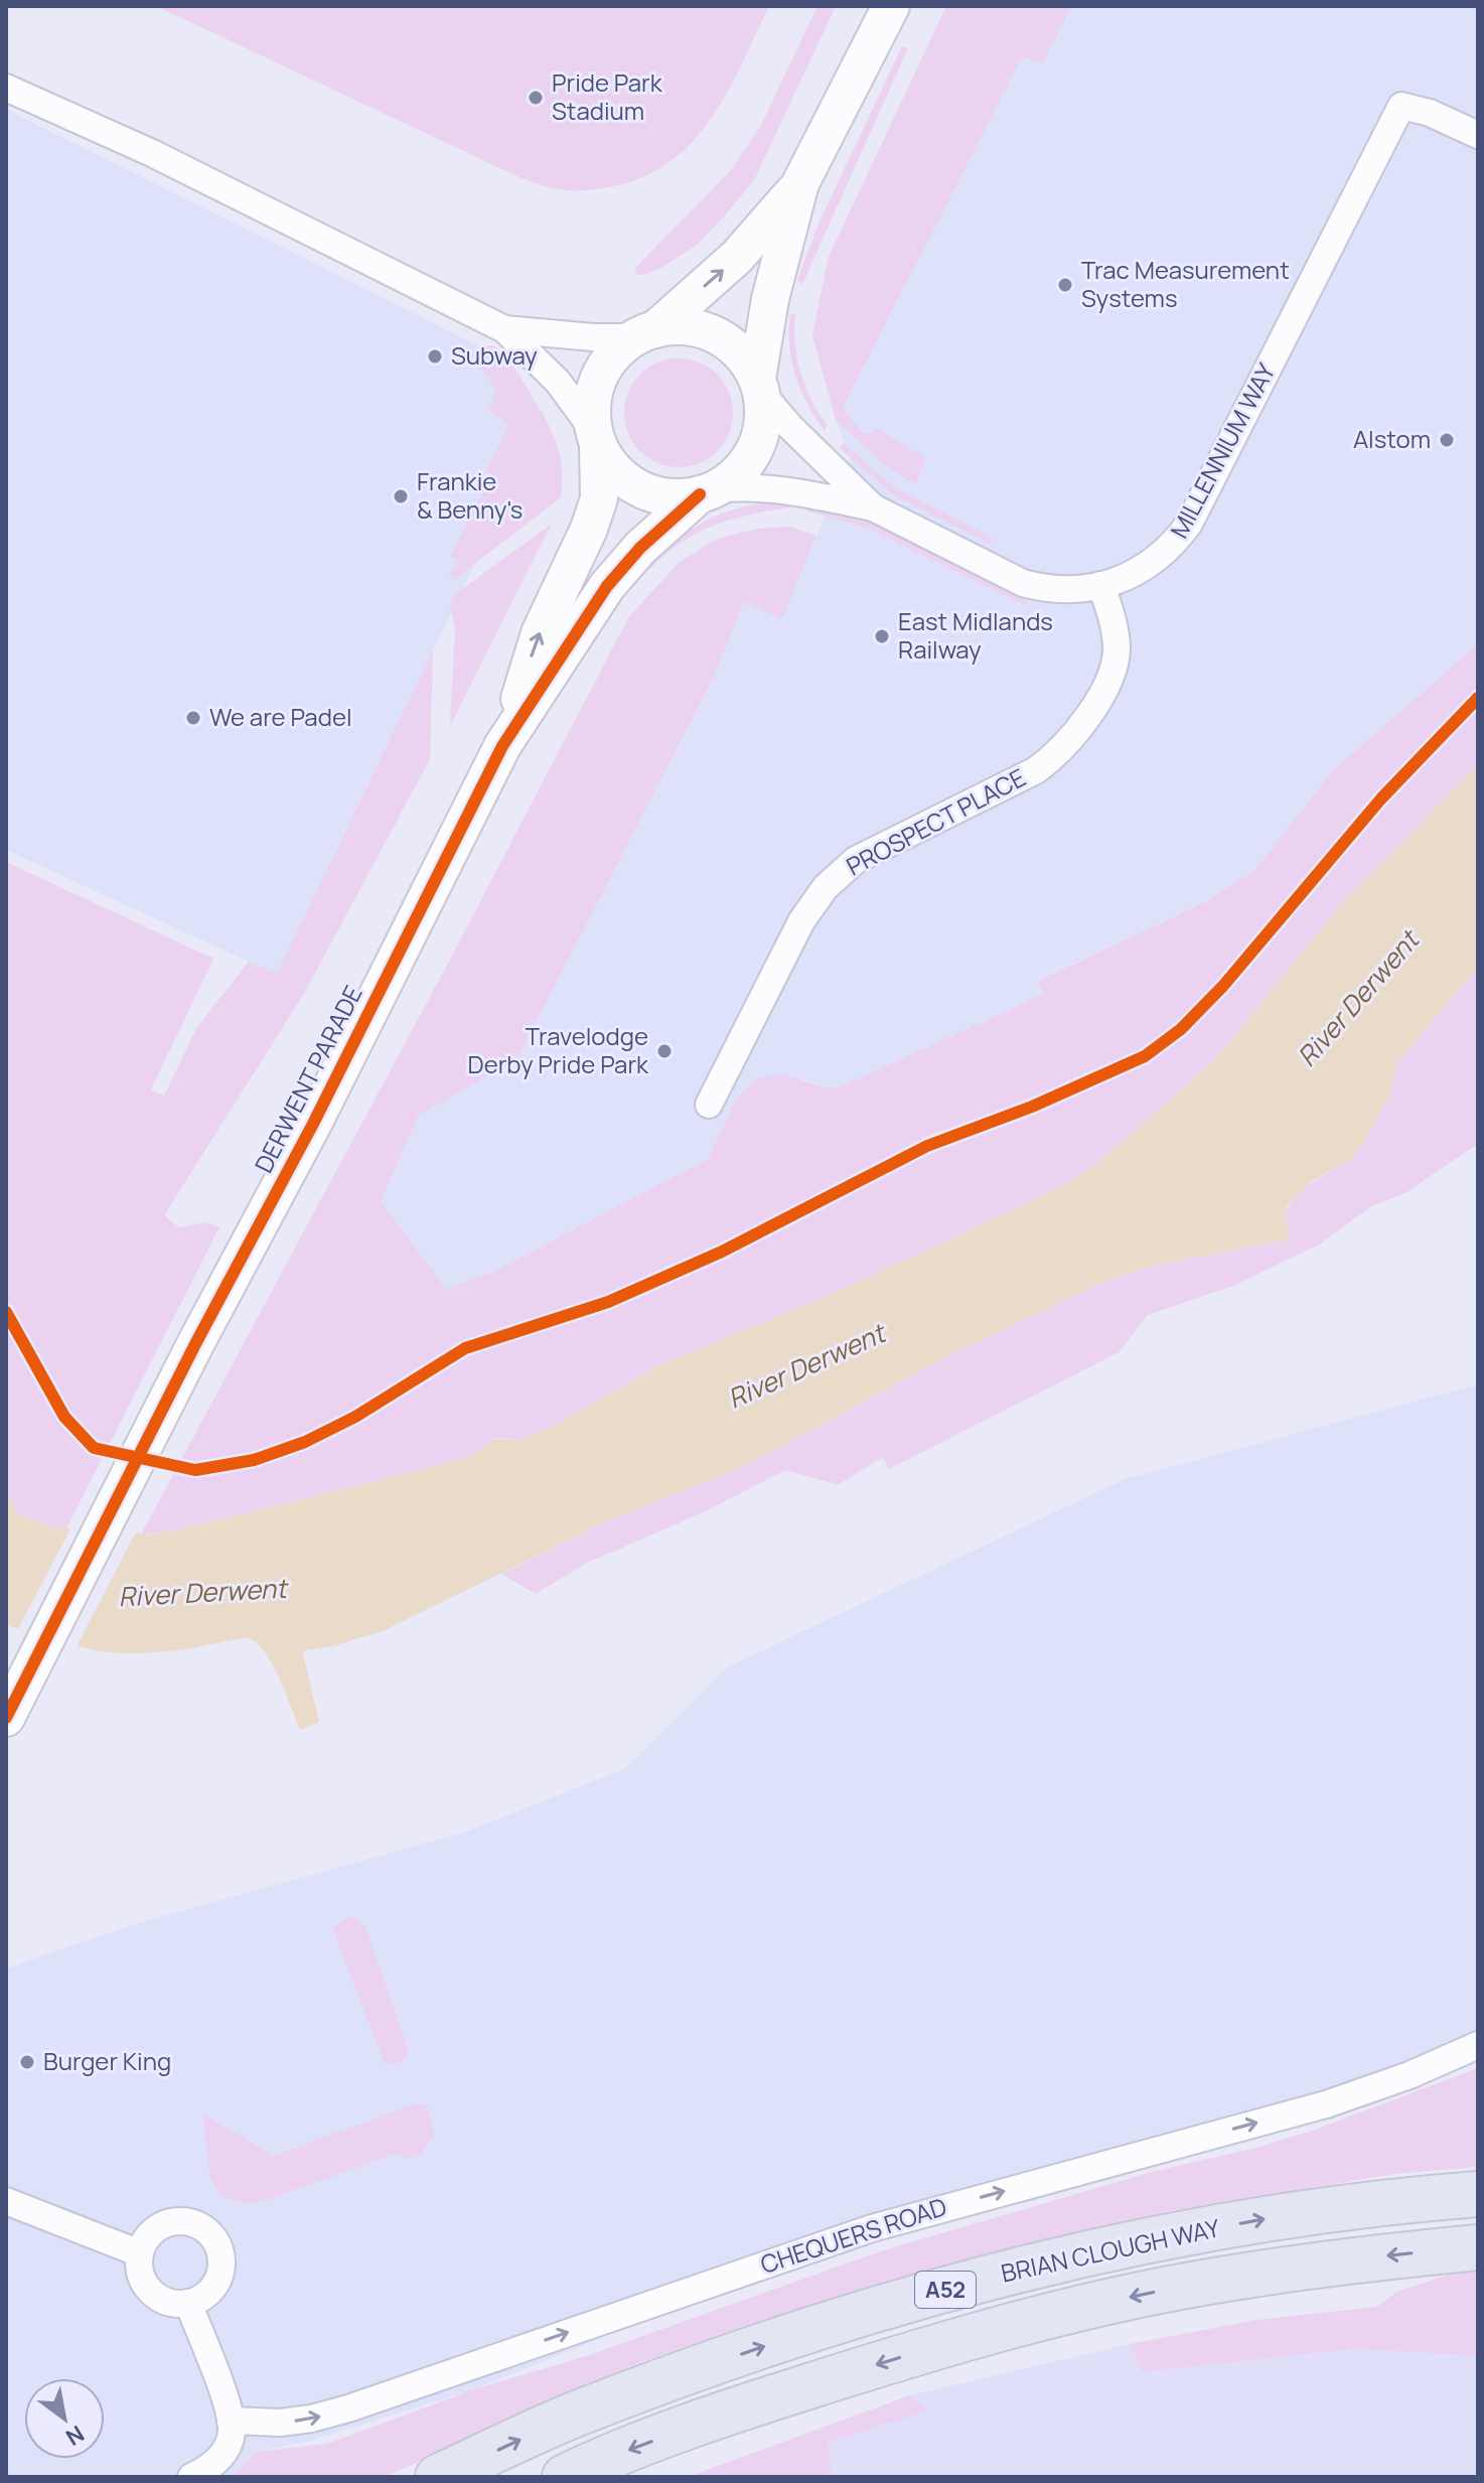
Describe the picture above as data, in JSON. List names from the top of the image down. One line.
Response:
{"streets":{"highway":["BRIAN CLOUGH WAY","A52"],"street":["MILLENNIUM WAY","PROSPECT PLACE","DERWENT PARADE","CHEQUERS ROAD"]},"crossings":[["MILLENNIUM WAY","PROSPECT PLACE"],["MILLENNIUM WAY","DERWENT PARADE"]],"one_way":["CHEQUERS ROAD"],"water":["River Derwent"],"places":["Pride Park Stadium","Trac Measurement Systems","Subway","Alstom","Frankie & Benny's","East Midlands Railway","We are Padel","Travelodge Derby Pride Park","Burger King"],"north":"bottom right"}
